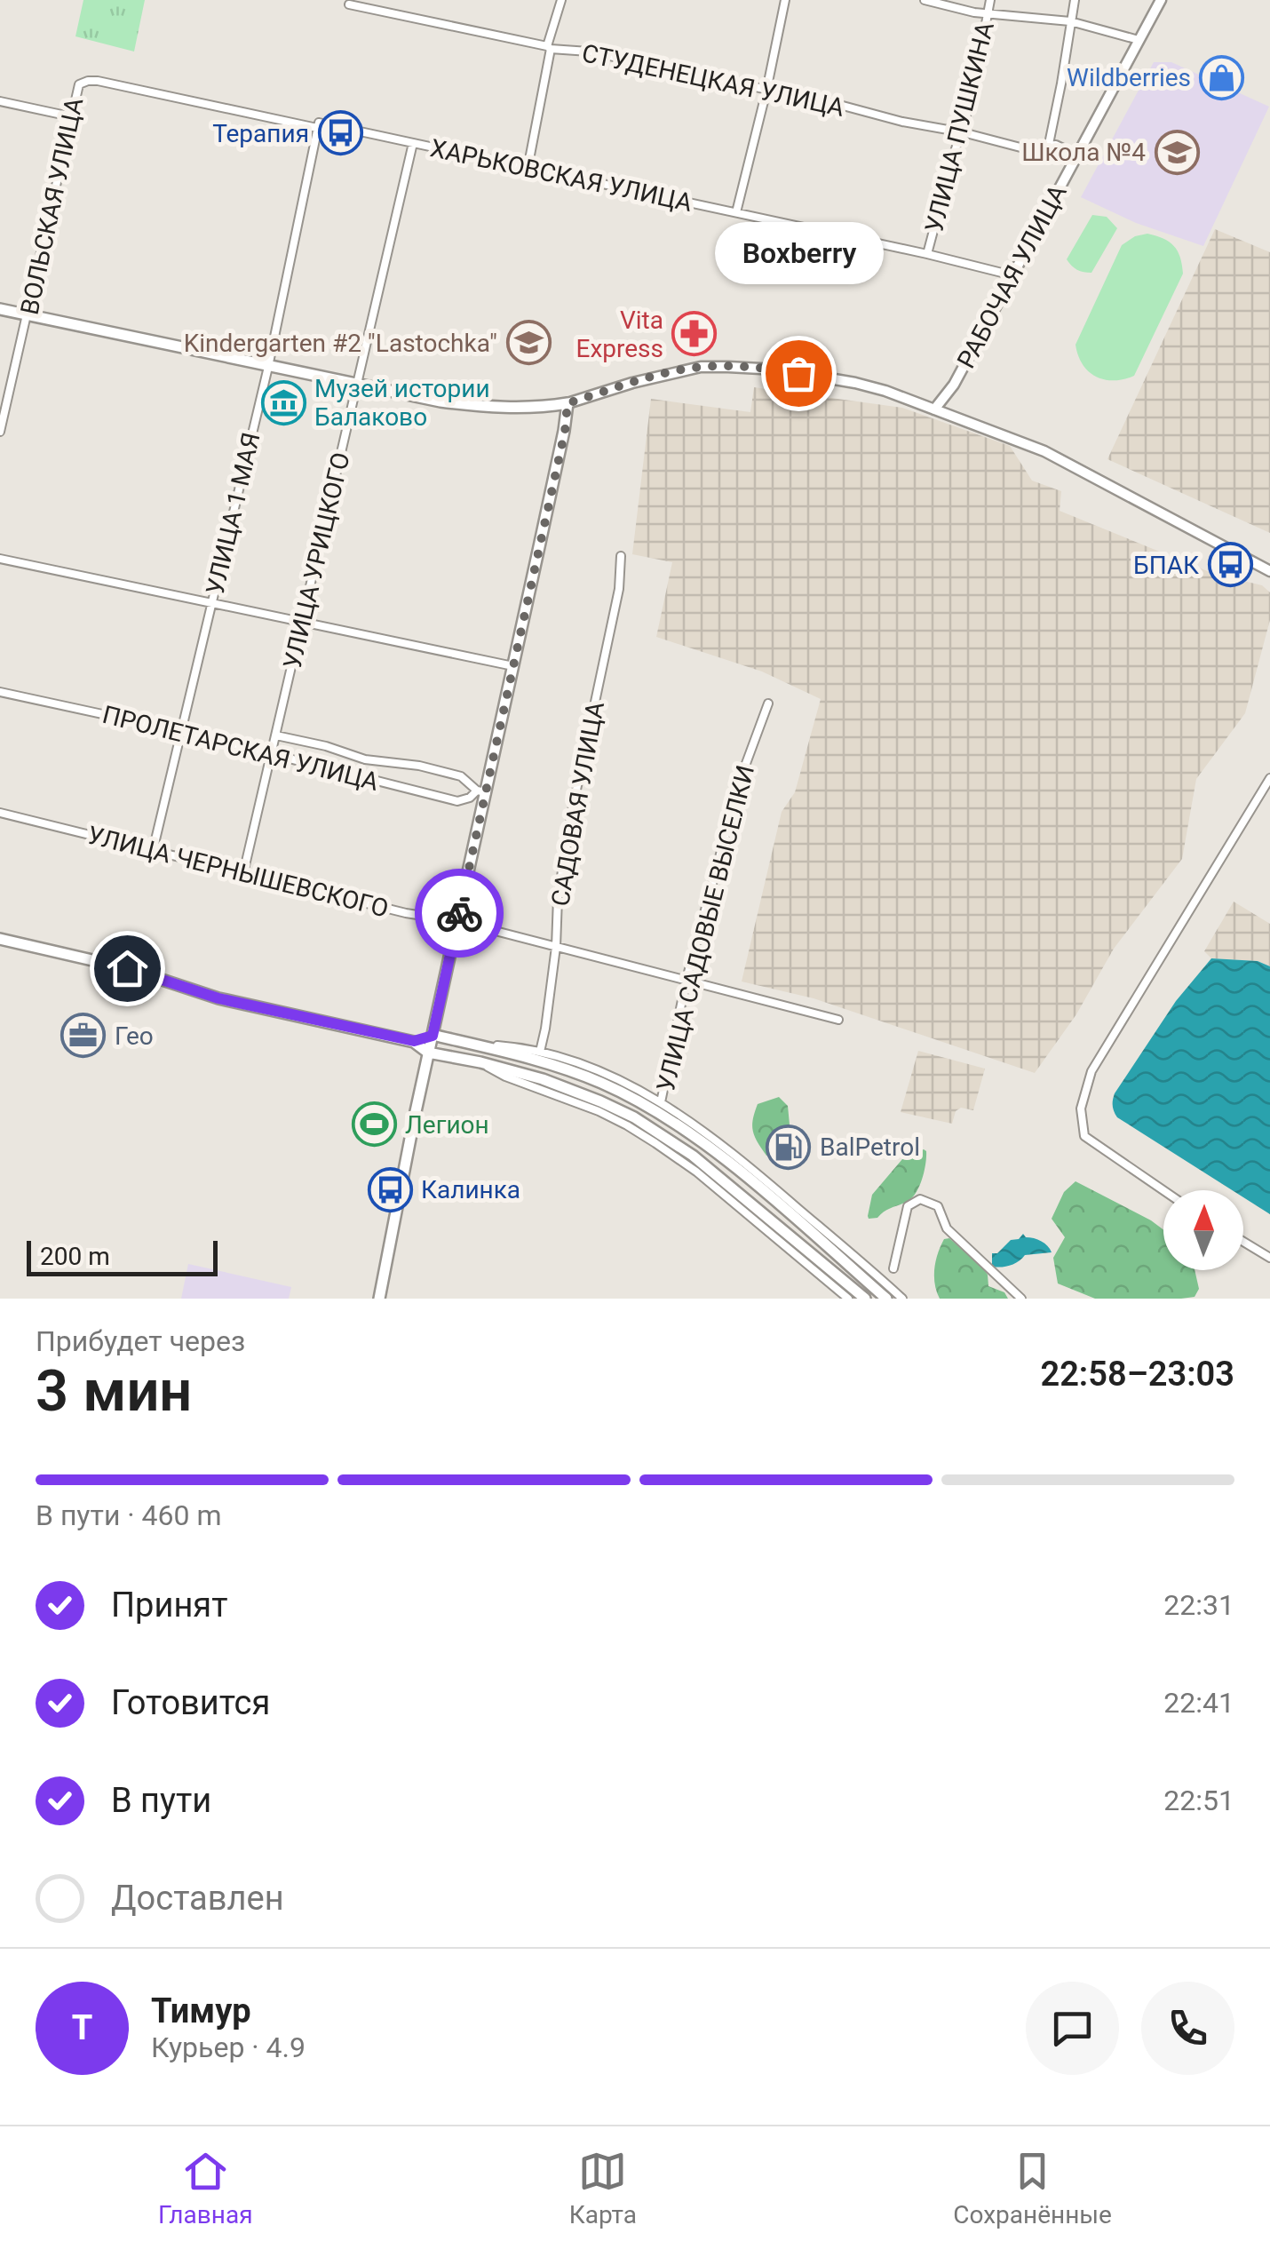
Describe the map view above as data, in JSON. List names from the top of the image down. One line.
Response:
{"streets":{"street":["СТУДЕНЕЦКАЯ УЛИЦА","УЛИЦА ПУШКИНА","ХАРЬКОВСКАЯ УЛИЦА","ВОЛЬСКАЯ УЛИЦА","РАБОЧАЯ УЛИЦА","УЛИЦА 1 МАЯ","УЛИЦА УРИЦКОГО","ПРОЛЕТАРСКАЯ УЛИЦА","САДОВАЯ УЛИЦА","УЛИЦА ЧЕРНЫШЕВСКОГО","УЛИЦА САДОВЫЕ ВЫСЕЛКИ"]},"crossings":[["СТУДЕНЕЦКАЯ УЛИЦА","УЛИЦА ПУШКИНА"],["СТУДЕНЕЦКАЯ УЛИЦА","РАБОЧАЯ УЛИЦА"],["УЛИЦА ПУШКИНА","ХАРЬКОВСКАЯ УЛИЦА"],["ХАРЬКОВСКАЯ УЛИЦА","ВОЛЬСКАЯ УЛИЦА"],["ХАРЬКОВСКАЯ УЛИЦА","РАБОЧАЯ УЛИЦА"],["ХАРЬКОВСКАЯ УЛИЦА","УЛИЦА 1 МАЯ"],["ХАРЬКОВСКАЯ УЛИЦА","УЛИЦА УРИЦКОГО"],["УЛИЦА 1 МАЯ","ПРОЛЕТАРСКАЯ УЛИЦА"],["УЛИЦА 1 МАЯ","УЛИЦА ЧЕРНЫШЕВСКОГО"],["УЛИЦА УРИЦКОГО","ПРОЛЕТАРСКАЯ УЛИЦА"],["УЛИЦА УРИЦКОГО","УЛИЦА ЧЕРНЫШЕВСКОГО"],["САДОВАЯ УЛИЦА","УЛИЦА ЧЕРНЫШЕВСКОГО"],["УЛИЦА ЧЕРНЫШЕВСКОГО","УЛИЦА САДОВЫЕ ВЫСЕЛКИ"]],"places":{"shop":["Wildberries"],"bus stop":["Терапия","БПАК","Калинка"],"school or university":["Школа №4","Kindergarten #2 \"Lastochka\""],"pharmacy":["Vita Express"],"other":["Boxberry"],"museum":["Музей истории Балаково"],"office":["Гео"],"sports":["Легион"],"fuel station":["BalPetrol"]},"scale_bar":"200 m","north":"top","page":{"bubble":"Boxberry","scale":"200 m","heading":["3 мин","Прибудет через","22:58–23:03"],"panel":["Тимур","Курьер · 4.9"],"bar":"В пути · 460 m","list":[["Принят","22:31"],["Готовится","22:41"],["В пути","22:51"],"Доставлен"],"round":"Т","tabs":["Главная","Карта","Сохранённые"]}}
